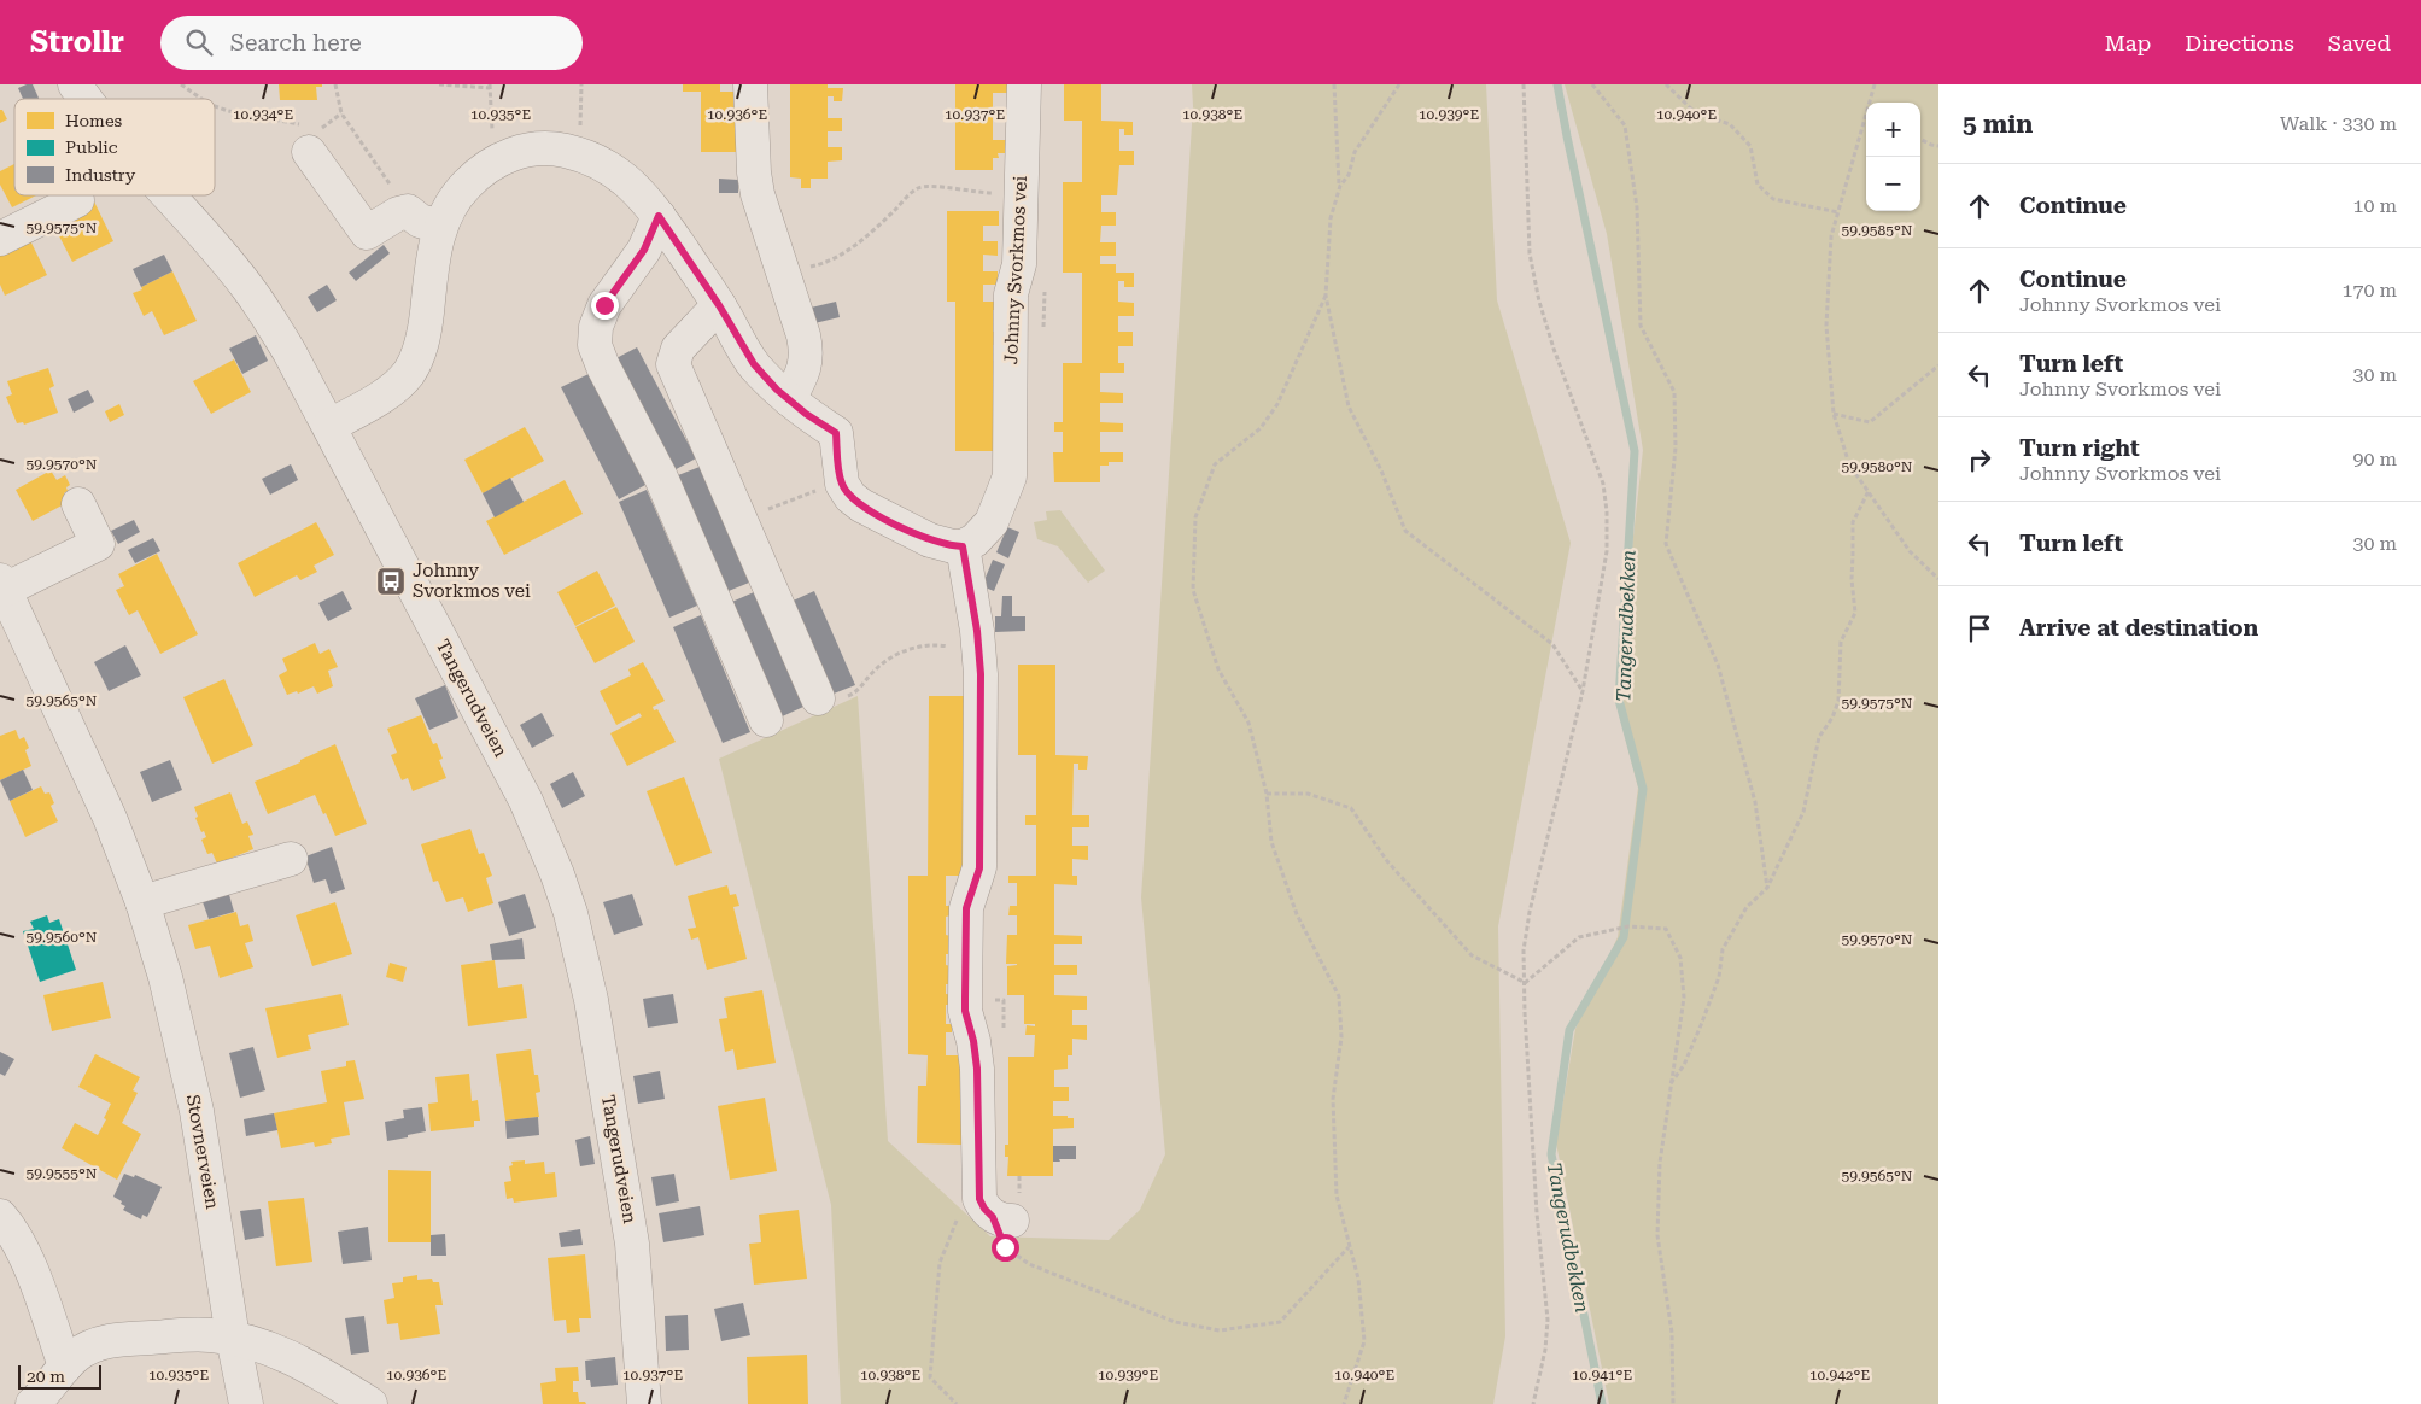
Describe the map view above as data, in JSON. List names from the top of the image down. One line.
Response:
{"streets":{"street":["Johnny Svorkmos vei","Tangerudveien","Stovnerveien"]},"water":["Tangerudbekken"],"places":{"bus stop":["Johnny Svorkmos vei"]},"legend":["Homes","Public","Industry"],"scale_bar":"20 m","page":{"header":"Strollr","search":"Search here","nav":["Map","Directions","Saved"],"heading":["5 min","Walk · 330 m"],"map_buttons":["+","−"],"list":[["Continue","10 m"],["Continue","Johnny Svorkmos vei","170 m"],["Turn left","Johnny Svorkmos vei","30 m"],["Turn right","Johnny Svorkmos vei","90 m"],["Turn left","30 m"],"Arrive at destination"],"scale":"20 m"},"coordinates":["10.934°E","10.935°E","10.936°E","10.937°E","10.938°E","10.939°E","10.940°E","59.9575°N","59.9585°N","59.9570°N","59.9580°N","59.9565°N","59.9560°N","59.9555°N","10.941°E","10.942°E"]}
